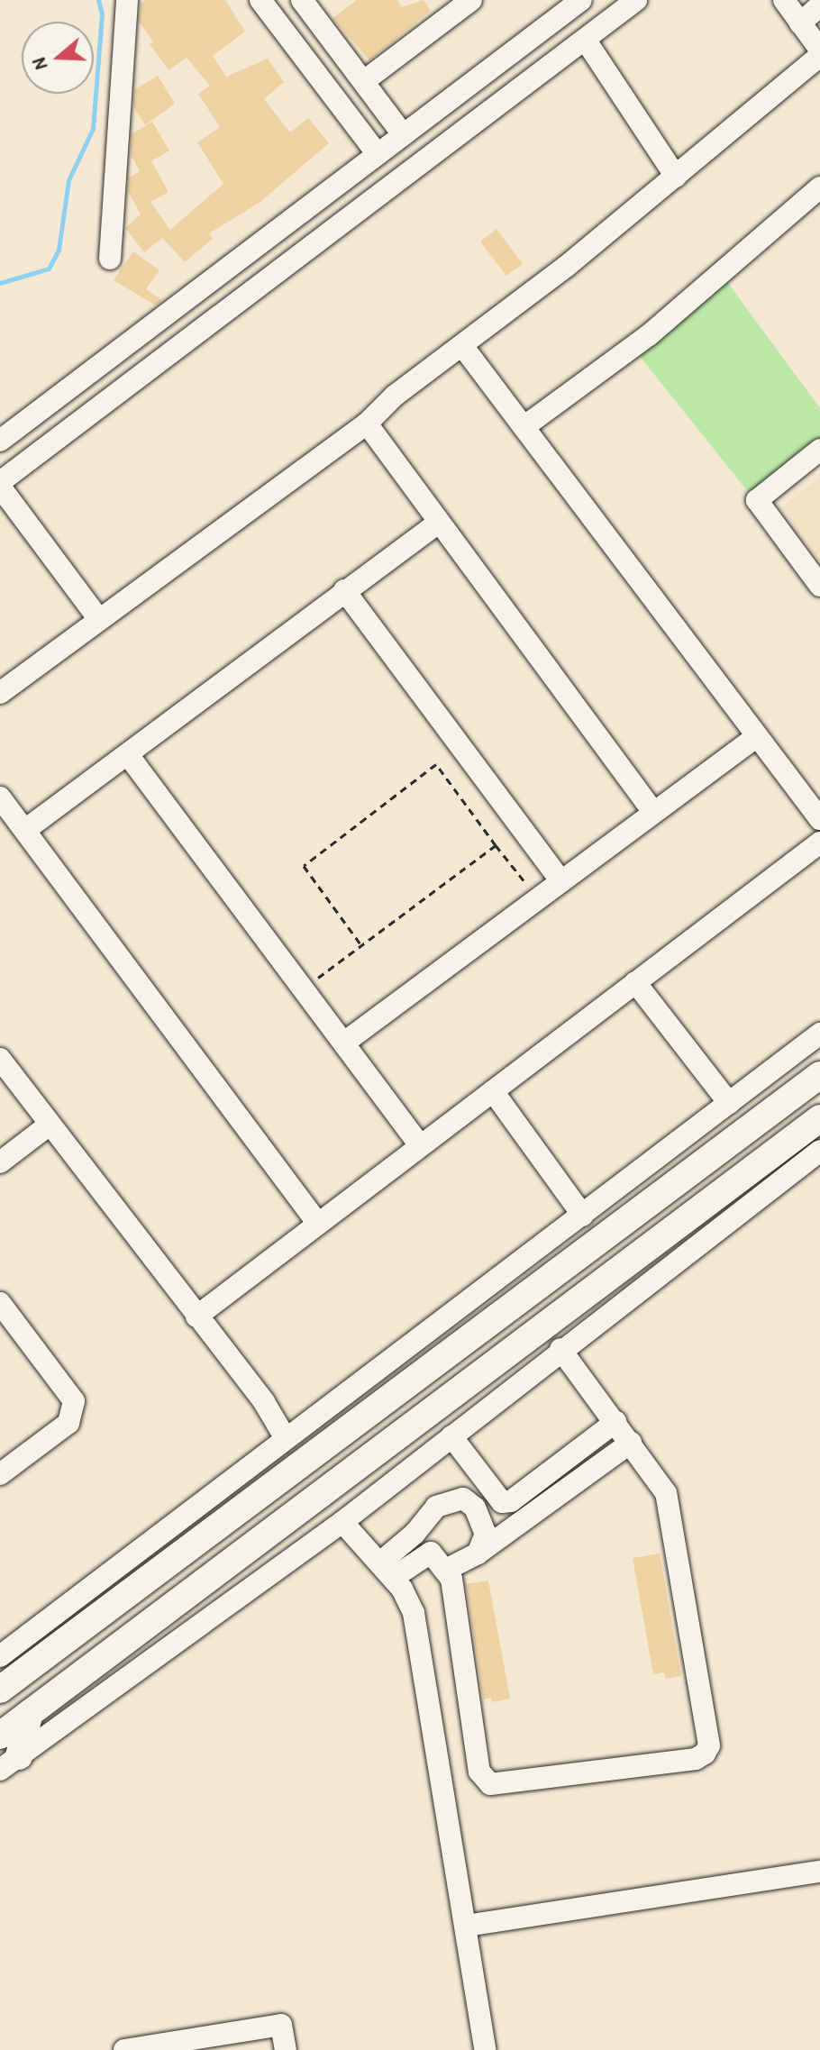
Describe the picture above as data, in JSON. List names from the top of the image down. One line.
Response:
{"north":"left"}
